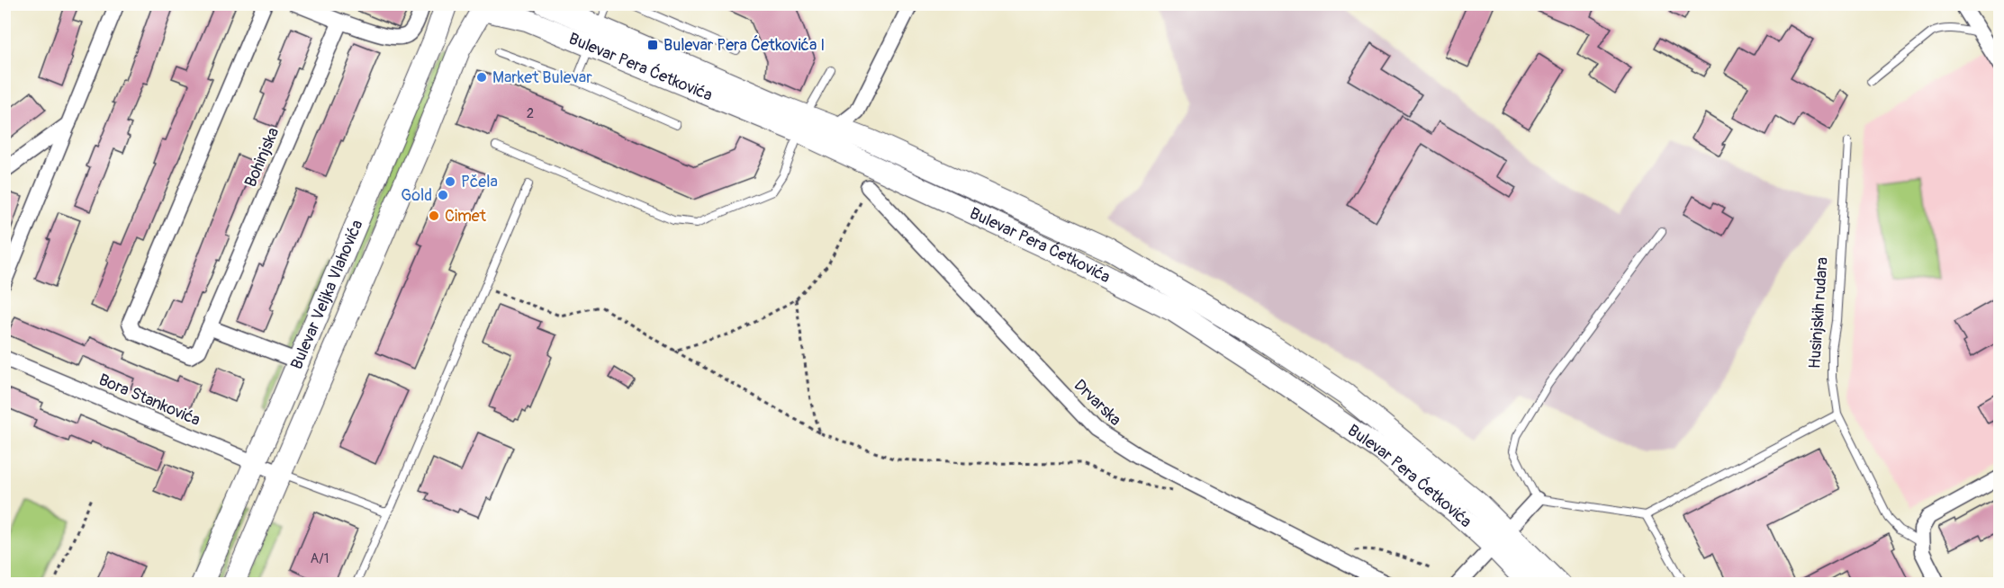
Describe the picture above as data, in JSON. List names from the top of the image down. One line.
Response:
{"streets":{"main road":["Bulevar Pera Ćetkovića","Bulevar Veljka Vlahovića"],"street":["Bohinjska","Bora Stankovića","Drvarska"],"lane":["Husinjskih rudara"]},"crossings":[["Bulevar Pera Ćetkovića","Bulevar Veljka Vlahovića"],["Bulevar Veljka Vlahovića","Bora Stankovića"]],"places":{"transit":["Bulevar Pera Ćetkovića I"],"other":["Market Bulevar","Pčela","Gold","Cimet"]},"house_numbers":["2","A/1"]}
